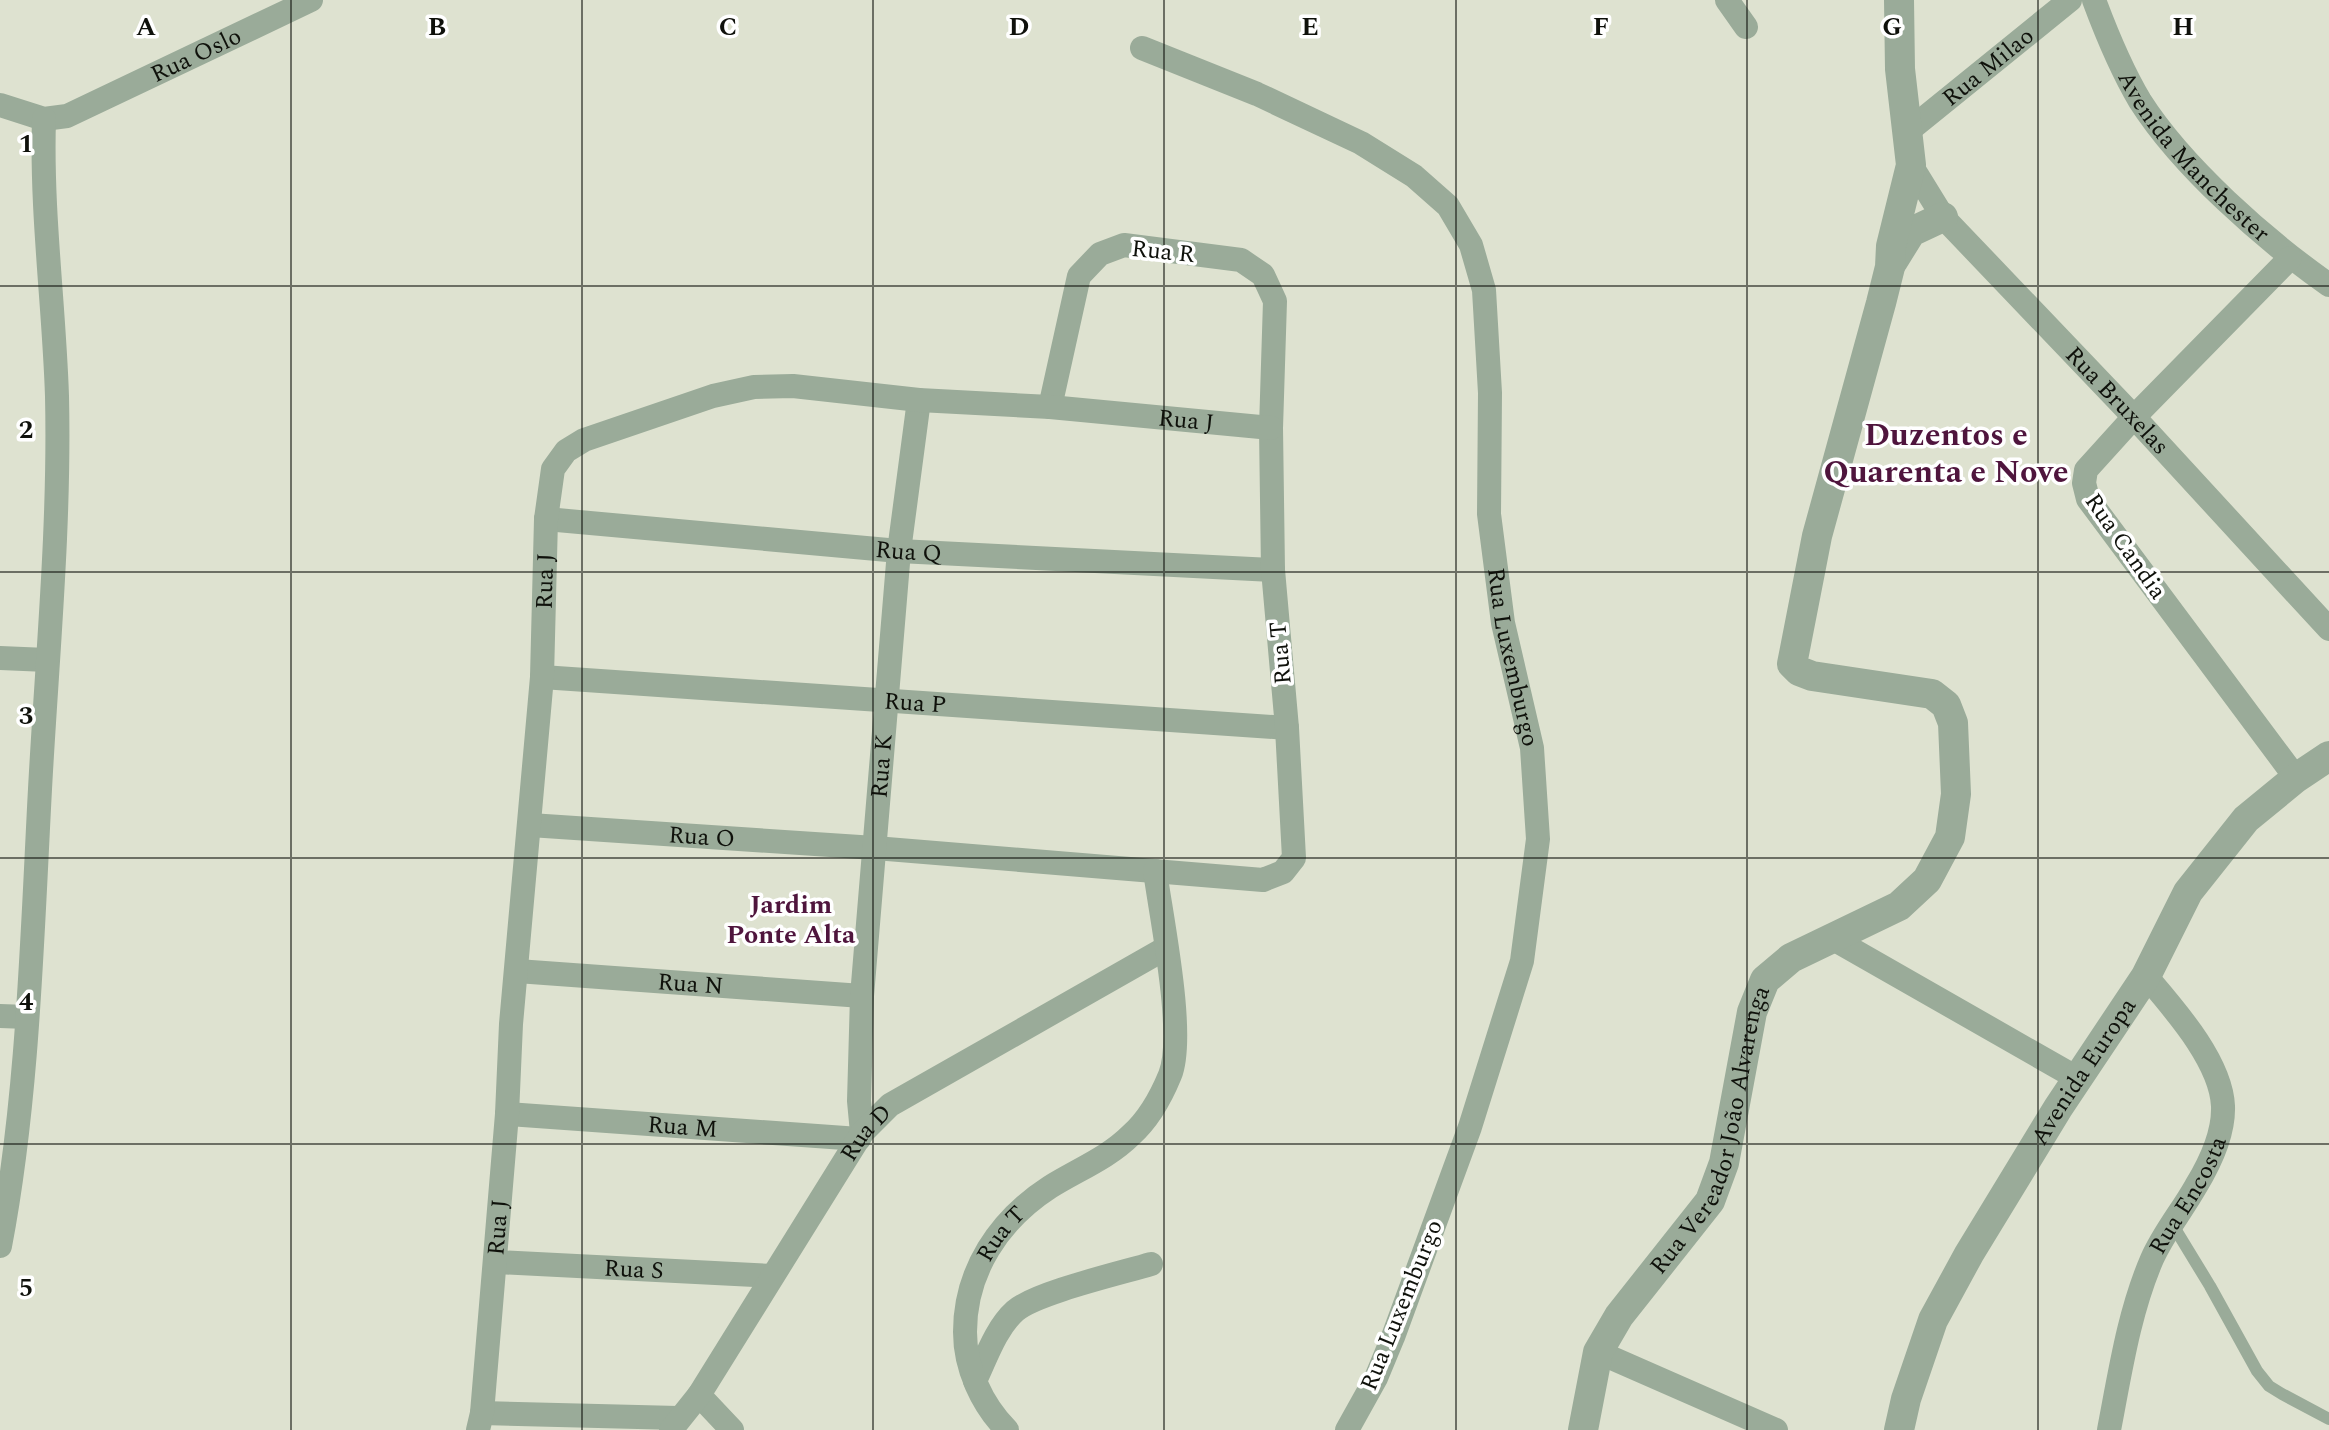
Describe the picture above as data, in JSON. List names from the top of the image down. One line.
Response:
{"streets":{"street":["Rua Oslo","Rua Milao","Avenida Manchester","Rua R","Rua Bruxelas","Rua J","Rua Candia","Rua Q","Rua T","Rua Luxemburgo","Rua P","Rua K","Rua O","Rua N","Avenida Europa","Rua M","Rua Vereador João Alvarenga","Rua D","Rua Encosta","Rua S"]},"crossings":[["Rua Milao","Rua Vereador João Alvarenga"],["Avenida Manchester","Rua Candia"],["Rua R","Rua J"],["Rua R","Rua T"],["Rua Bruxelas","Rua Candia"],["Rua Bruxelas","Rua Vereador João Alvarenga"],["Rua J","Rua Q"],["Rua J","Rua T"],["Rua J","Rua P"],["Rua J","Rua K"],["Rua J","Rua O"],["Rua J","Rua N"],["Rua J","Rua M"],["Rua J","Rua S"],["Rua Candia","Avenida Europa"],["Rua Q","Rua T"],["Rua Q","Rua K"],["Rua T","Rua P"],["Rua T","Rua K"],["Rua T","Rua O"],["Rua T","Rua D"],["Rua P","Rua K"],["Rua K","Rua O"],["Rua K","Rua N"],["Rua K","Rua M"],["Rua K","Rua D"],["Avenida Europa","Rua Encosta"],["Rua M","Rua D"],["Rua D","Rua S"]],"districts":["Duzentos e Quarenta e Nove","Jardim Ponte Alta"],"grid":{"columns":["A","B","C","D","E","F","G","H"],"rows":["1","2","3","4","5"]}}
